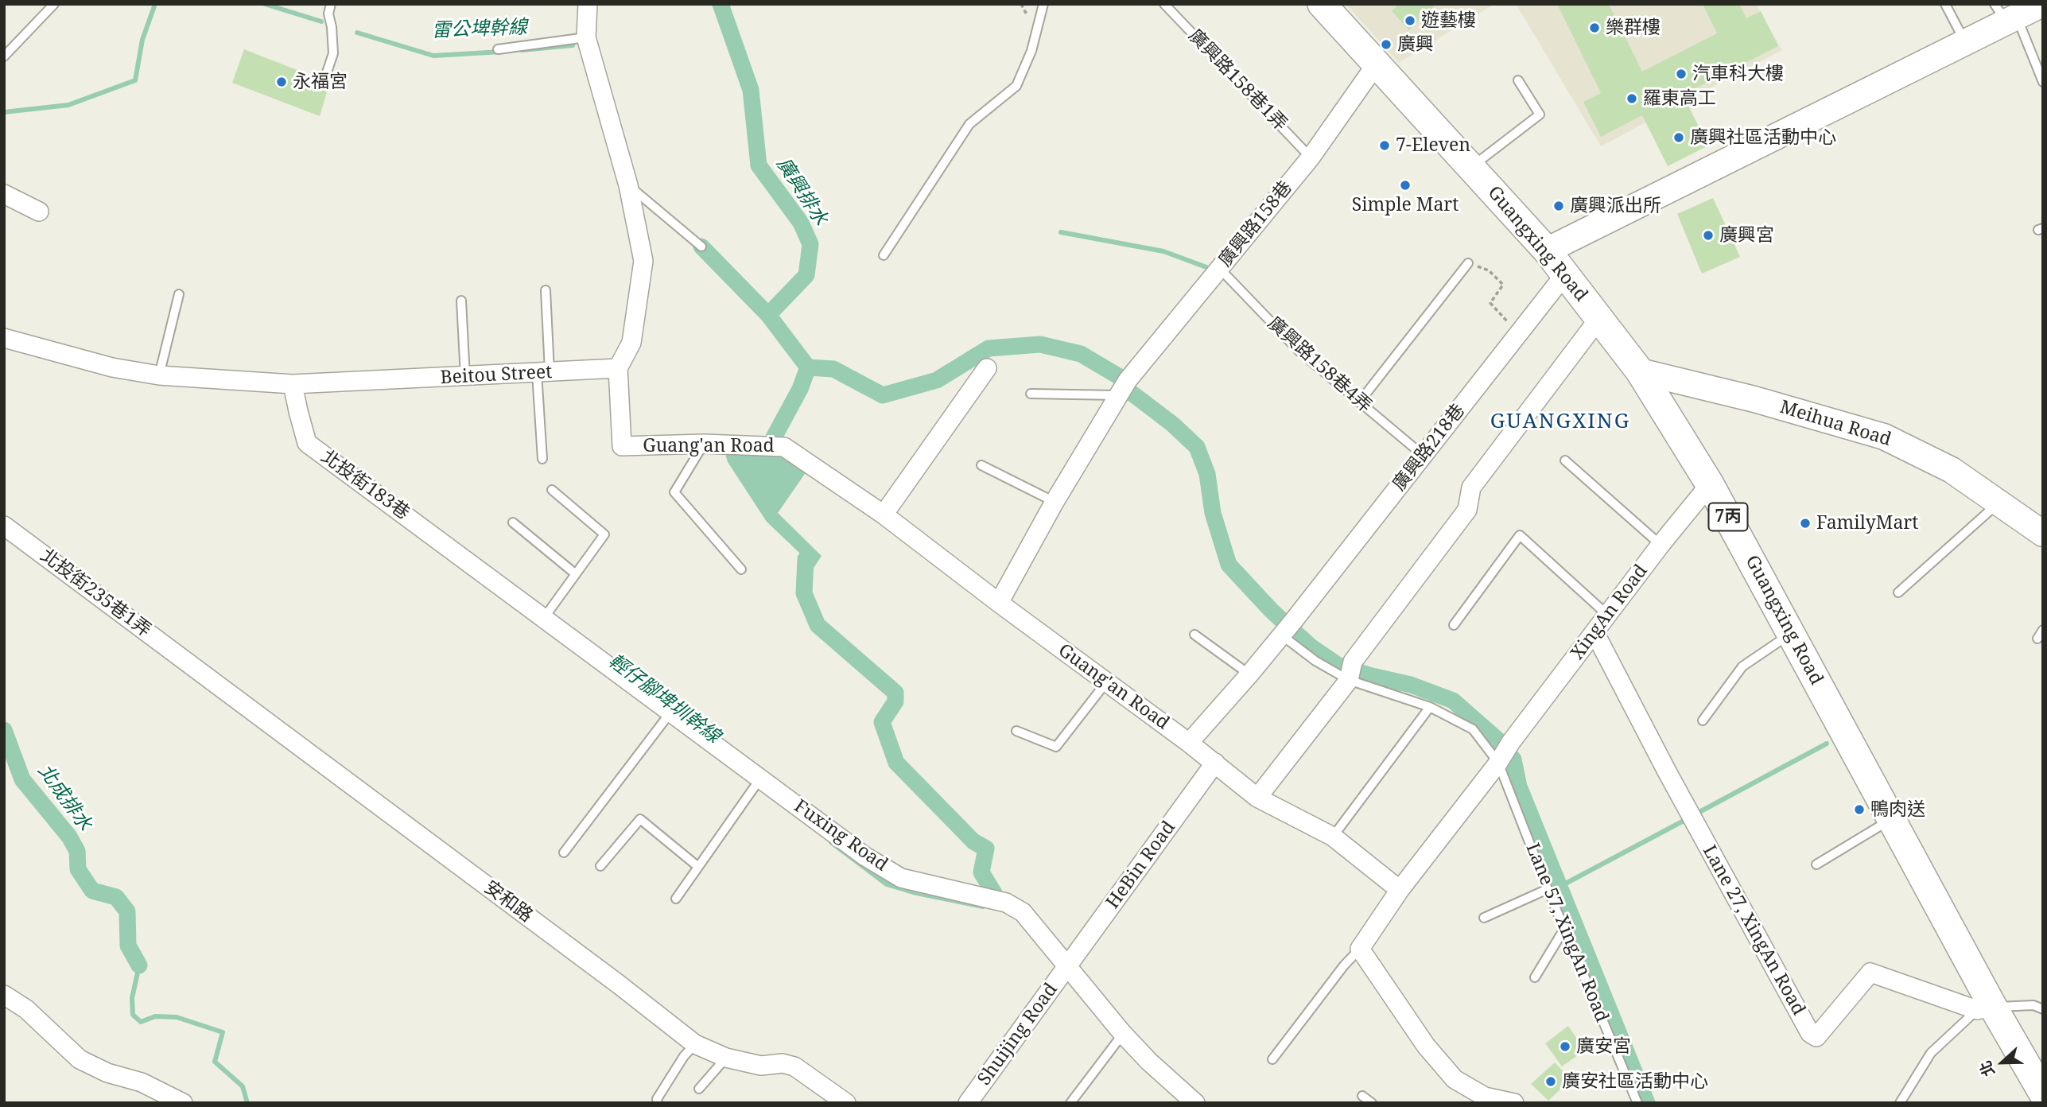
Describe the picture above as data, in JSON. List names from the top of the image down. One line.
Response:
{"streets":{"main road":["Guangxing Road","7丙"],"street":["廣興路158巷","Beitou Street","Meihua Road","Guang'an Road","廣興路218巷","北投街183巷","北投街235巷1弄","XingAn Road","Fuxing Road","HeBin Road","安和路","Lane 27, XingAn Road","Shuijing Road"],"lane":["廣興路158巷1弄","廣興路158巷4弄","Lane 57, XingAn Road"]},"crossings":[["廣興路158巷1弄","廣興路158巷"],["廣興路158巷","Guangxing Road"],["廣興路158巷","廣興路158巷4弄"],["Guangxing Road","Meihua Road"],["Guangxing Road","廣興路218巷"],["Guangxing Road","XingAn Road"],["Guangxing Road","Lane 27, XingAn Road"],["廣興路158巷4弄","廣興路218巷"],["Beitou Street","Guang'an Road"],["Beitou Street","北投街183巷"],["Guang'an Road","HeBin Road"],["廣興路218巷","Lane 57, XingAn Road"],["北投街183巷","Fuxing Road"],["北投街235巷1弄","安和路"],["XingAn Road","Lane 27, XingAn Road"],["XingAn Road","Lane 57, XingAn Road"],["Fuxing Road","HeBin Road"],["Fuxing Road","Shuijing Road"],["HeBin Road","Shuijing Road"]],"districts":["GUANGXING"],"water":["雷公埤幹線","廣興排水","輕仔腳埤圳幹線","北成排水"],"places":["遊藝樓","樂群樓","廣興","汽車科大樓","永福宮","羅東高工","廣興社區活動中心","7-Eleven","Simple Mart","廣興派出所","廣興宮","FamilyMart","鴨肉送","廣安宮","廣安社區活動中心"],"north":"left"}
